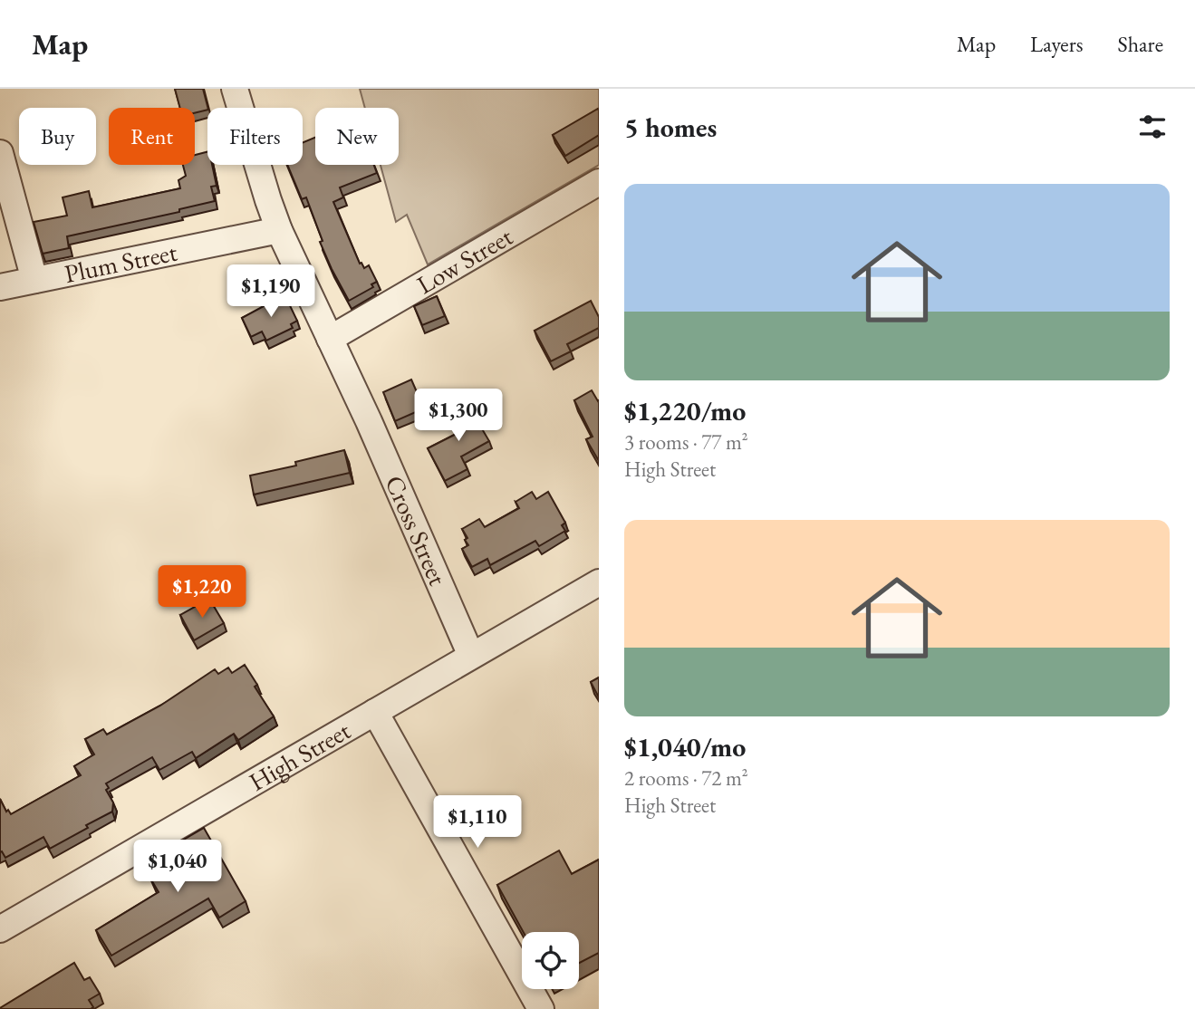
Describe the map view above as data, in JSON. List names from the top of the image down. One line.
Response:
{"streets":{"street":["Low Street","Plum Street","Cross Street","High Street"]},"crossings":[["Low Street","Cross Street"],["Plum Street","Cross Street"],["Cross Street","High Street"]],"page":{"header":"Map","nav":["Map","Layers","Share"],"heading":"5 homes","chip":["Buy","Rent","Filters","New"],"list":[{"name":"$1,220/mo","note":"3 rooms · 77 m² · High Street"},{"name":"$1,040/mo","note":"2 rooms · 72 m² · High Street"}],"price":["$1,190","$1,300","$1,220","$1,110","$1,040"]}}
